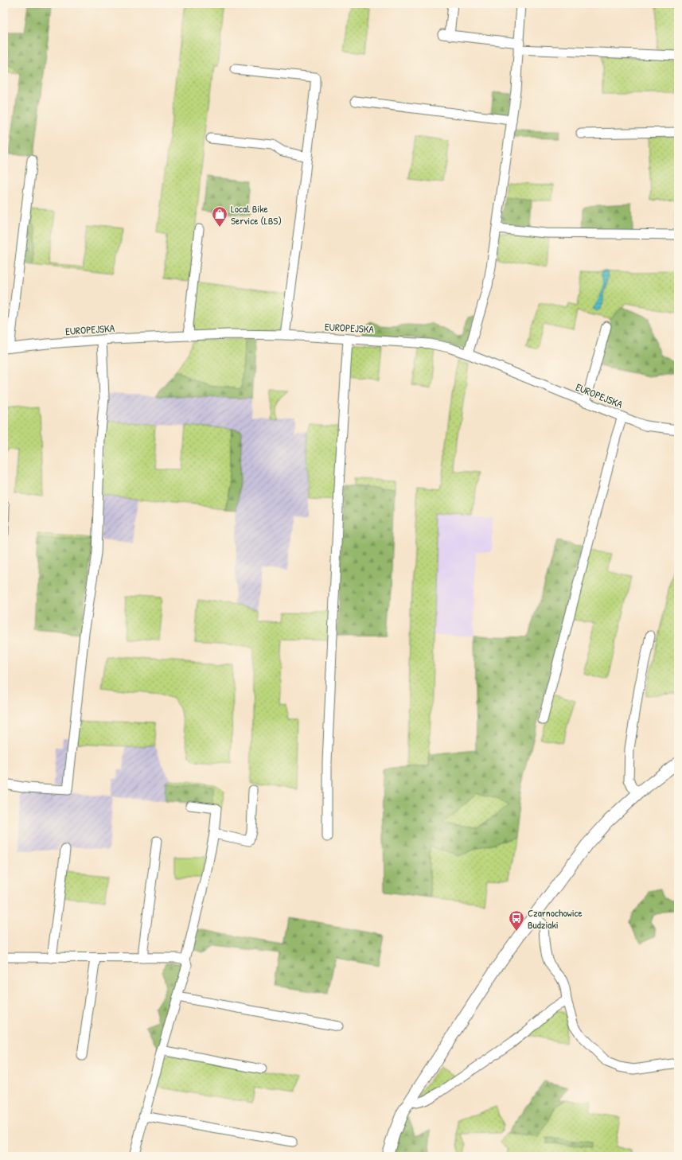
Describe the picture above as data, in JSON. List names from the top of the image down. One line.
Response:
{"streets":{"street":["EUROPEJSKA"]},"places":{"shop":["Local Bike Service (LBS)"],"bus stop":["Czarnochowice Budziaki"]}}
